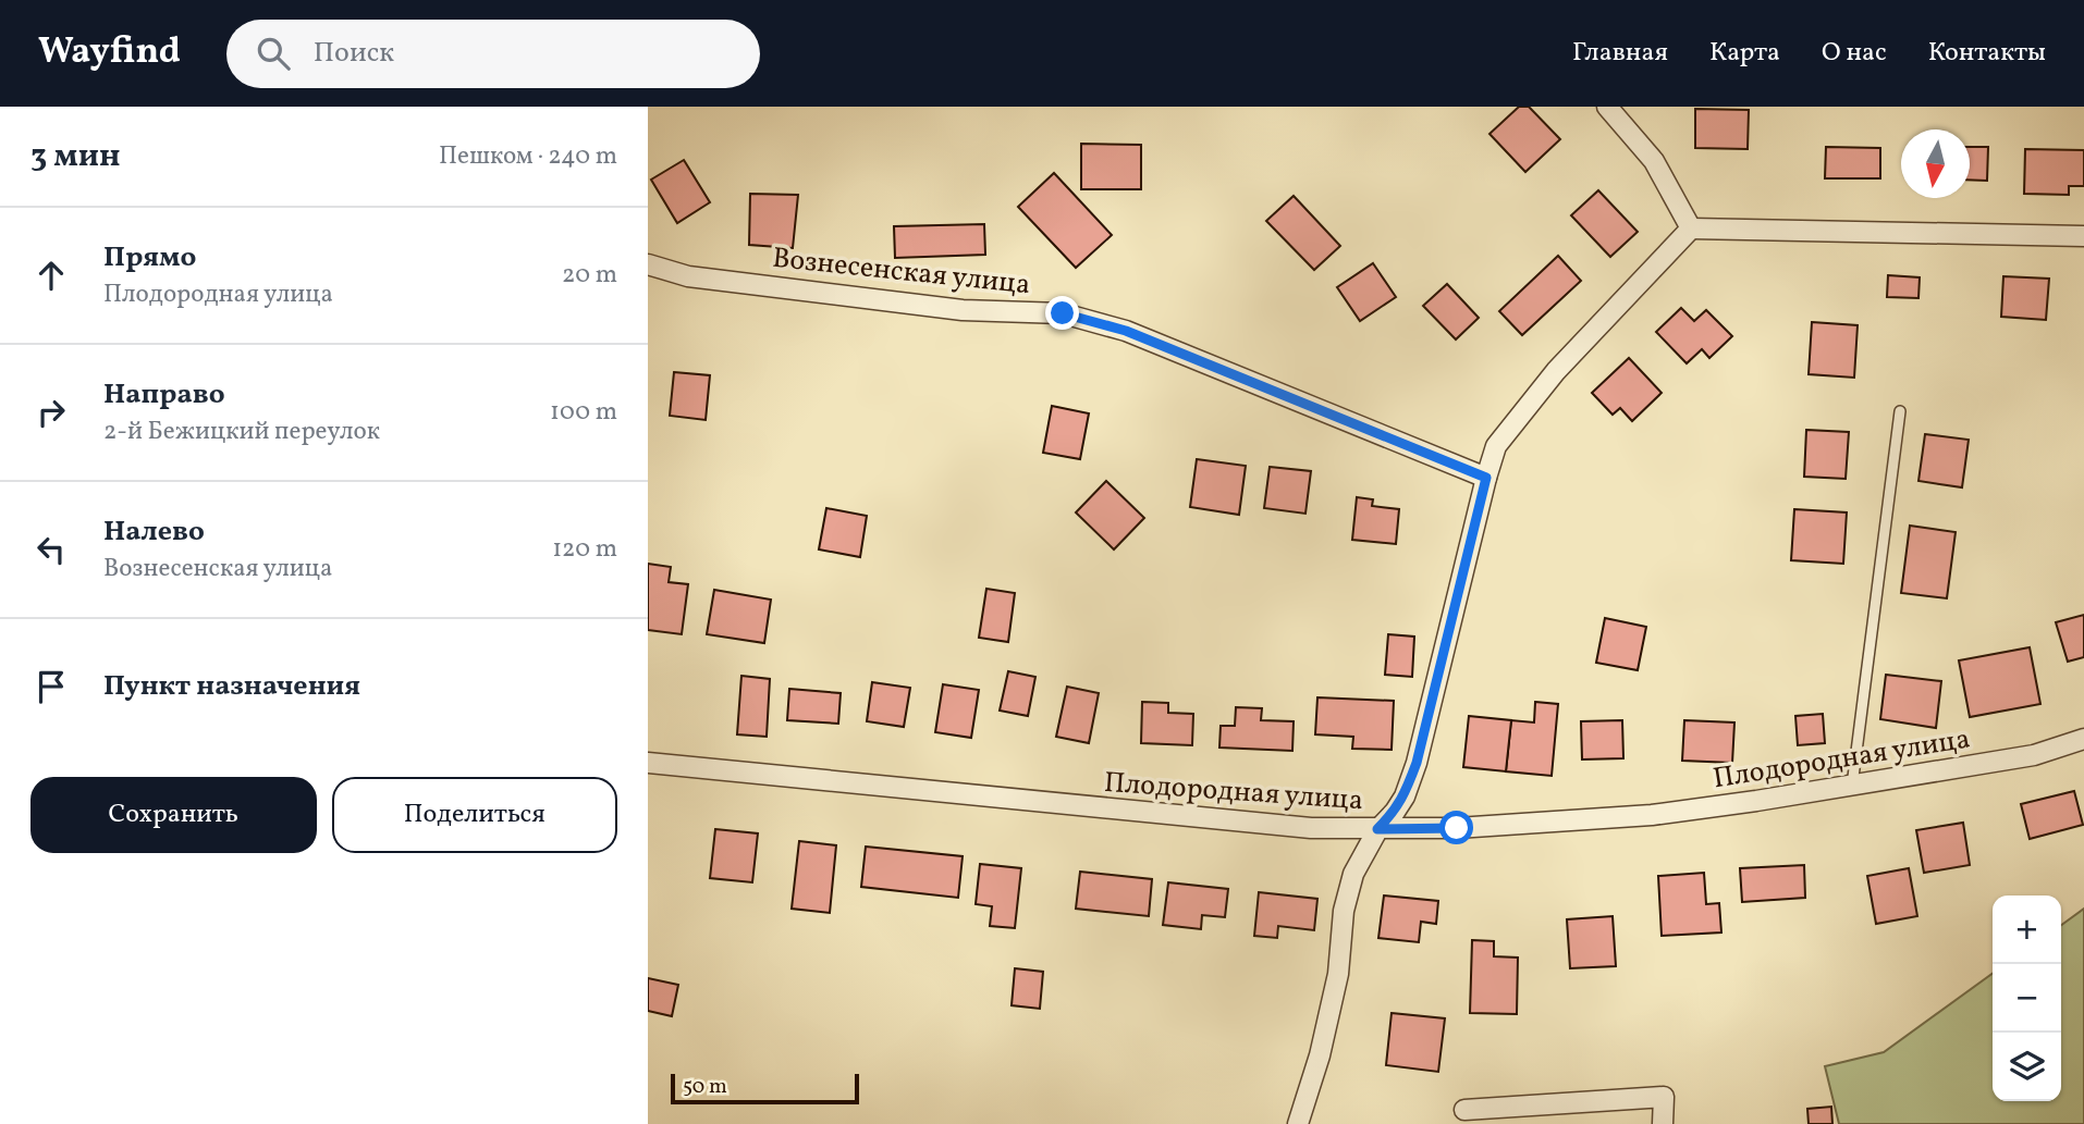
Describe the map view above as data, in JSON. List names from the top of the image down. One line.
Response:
{"streets":{"street":["Вознесенская улица","Плодородная улица"]},"scale_bar":"50 m","north":"bottom","page":{"header":"Wayfind","search":"Поиск","nav":["Главная","Карта","О нас","Контакты"],"heading":["3 мин","Пешком · 240 m"],"list":[["Прямо","Плодородная улица","20 m"],["Направо","2-й Бежицкий переулок","100 m"],["Налево","Вознесенская улица","120 m"],"Пункт назначения"],"buttons":["Сохранить","Поделиться"],"map_buttons":["+","−"],"scale":"50 m"}}
